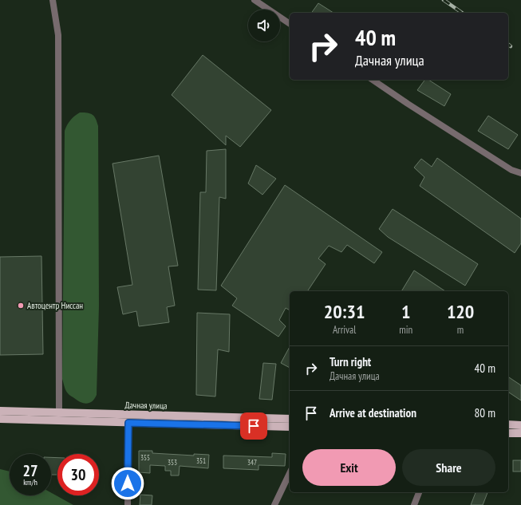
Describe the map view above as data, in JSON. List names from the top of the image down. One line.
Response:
{"streets":{"main road":["Дачная улица"]},"places":["Автоцентр Ниссан"],"house_numbers":["355","351","353","347"],"page":{"turn":["40 m","Дачная улица"],"eta":["20:31","Arrival","1","min","120","m"],"list":[{"name":"Turn right","note":"Дачная улица","value":"40 m"},{"name":"Arrive at destination","value":"80 m"}],"buttons":["Exit","Share"],"speed":"27 km/h","limit":"30"}}
